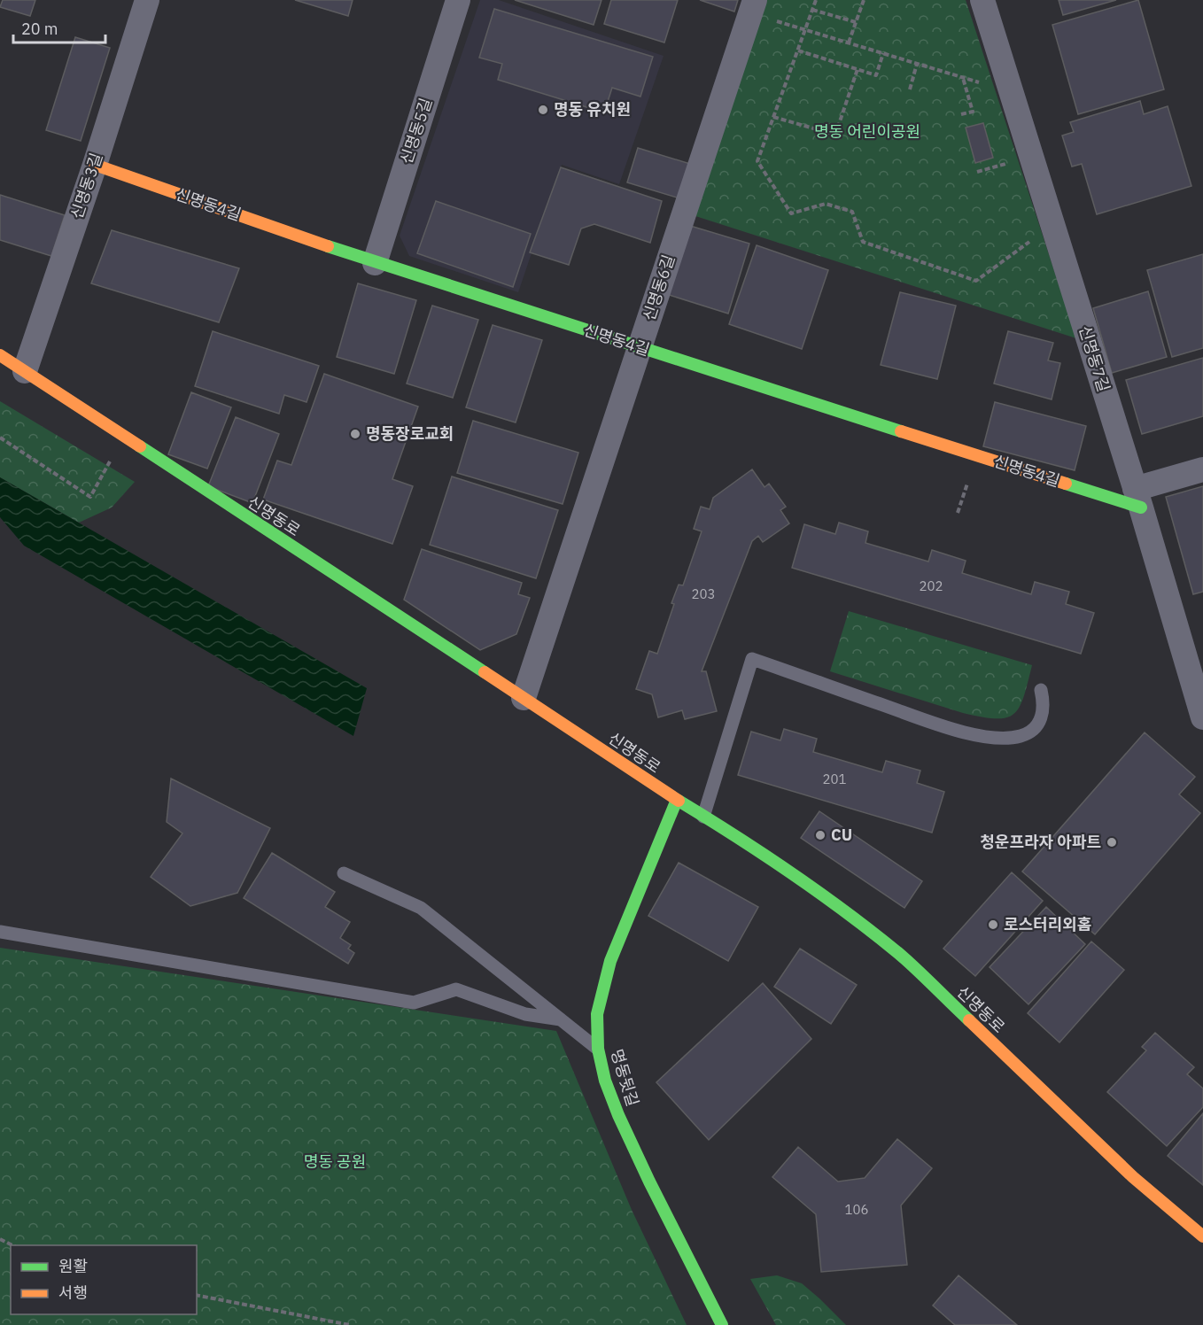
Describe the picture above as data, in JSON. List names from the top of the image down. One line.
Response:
{"streets":{"street":["신명동5길","신명동3길","신명동4길","신명동6길","신명동7길","신명동로","명동뒷길"]},"crossings":[["신명동5길","신명동4길"],["신명동3길","신명동4길"],["신명동3길","신명동로"],["신명동4길","신명동6길"],["신명동4길","신명동7길"],["신명동6길","신명동로"],["신명동로","명동뒷길"]],"parks":["명동 어린이공원","명동 공원"],"places":["명동 유치원","명동장로교회","CU","청운프라자 아파트","로스터리외홈"],"house_numbers":["202","203","201","106"],"legend":["원활","서행"],"scale_bar":"20 m"}
